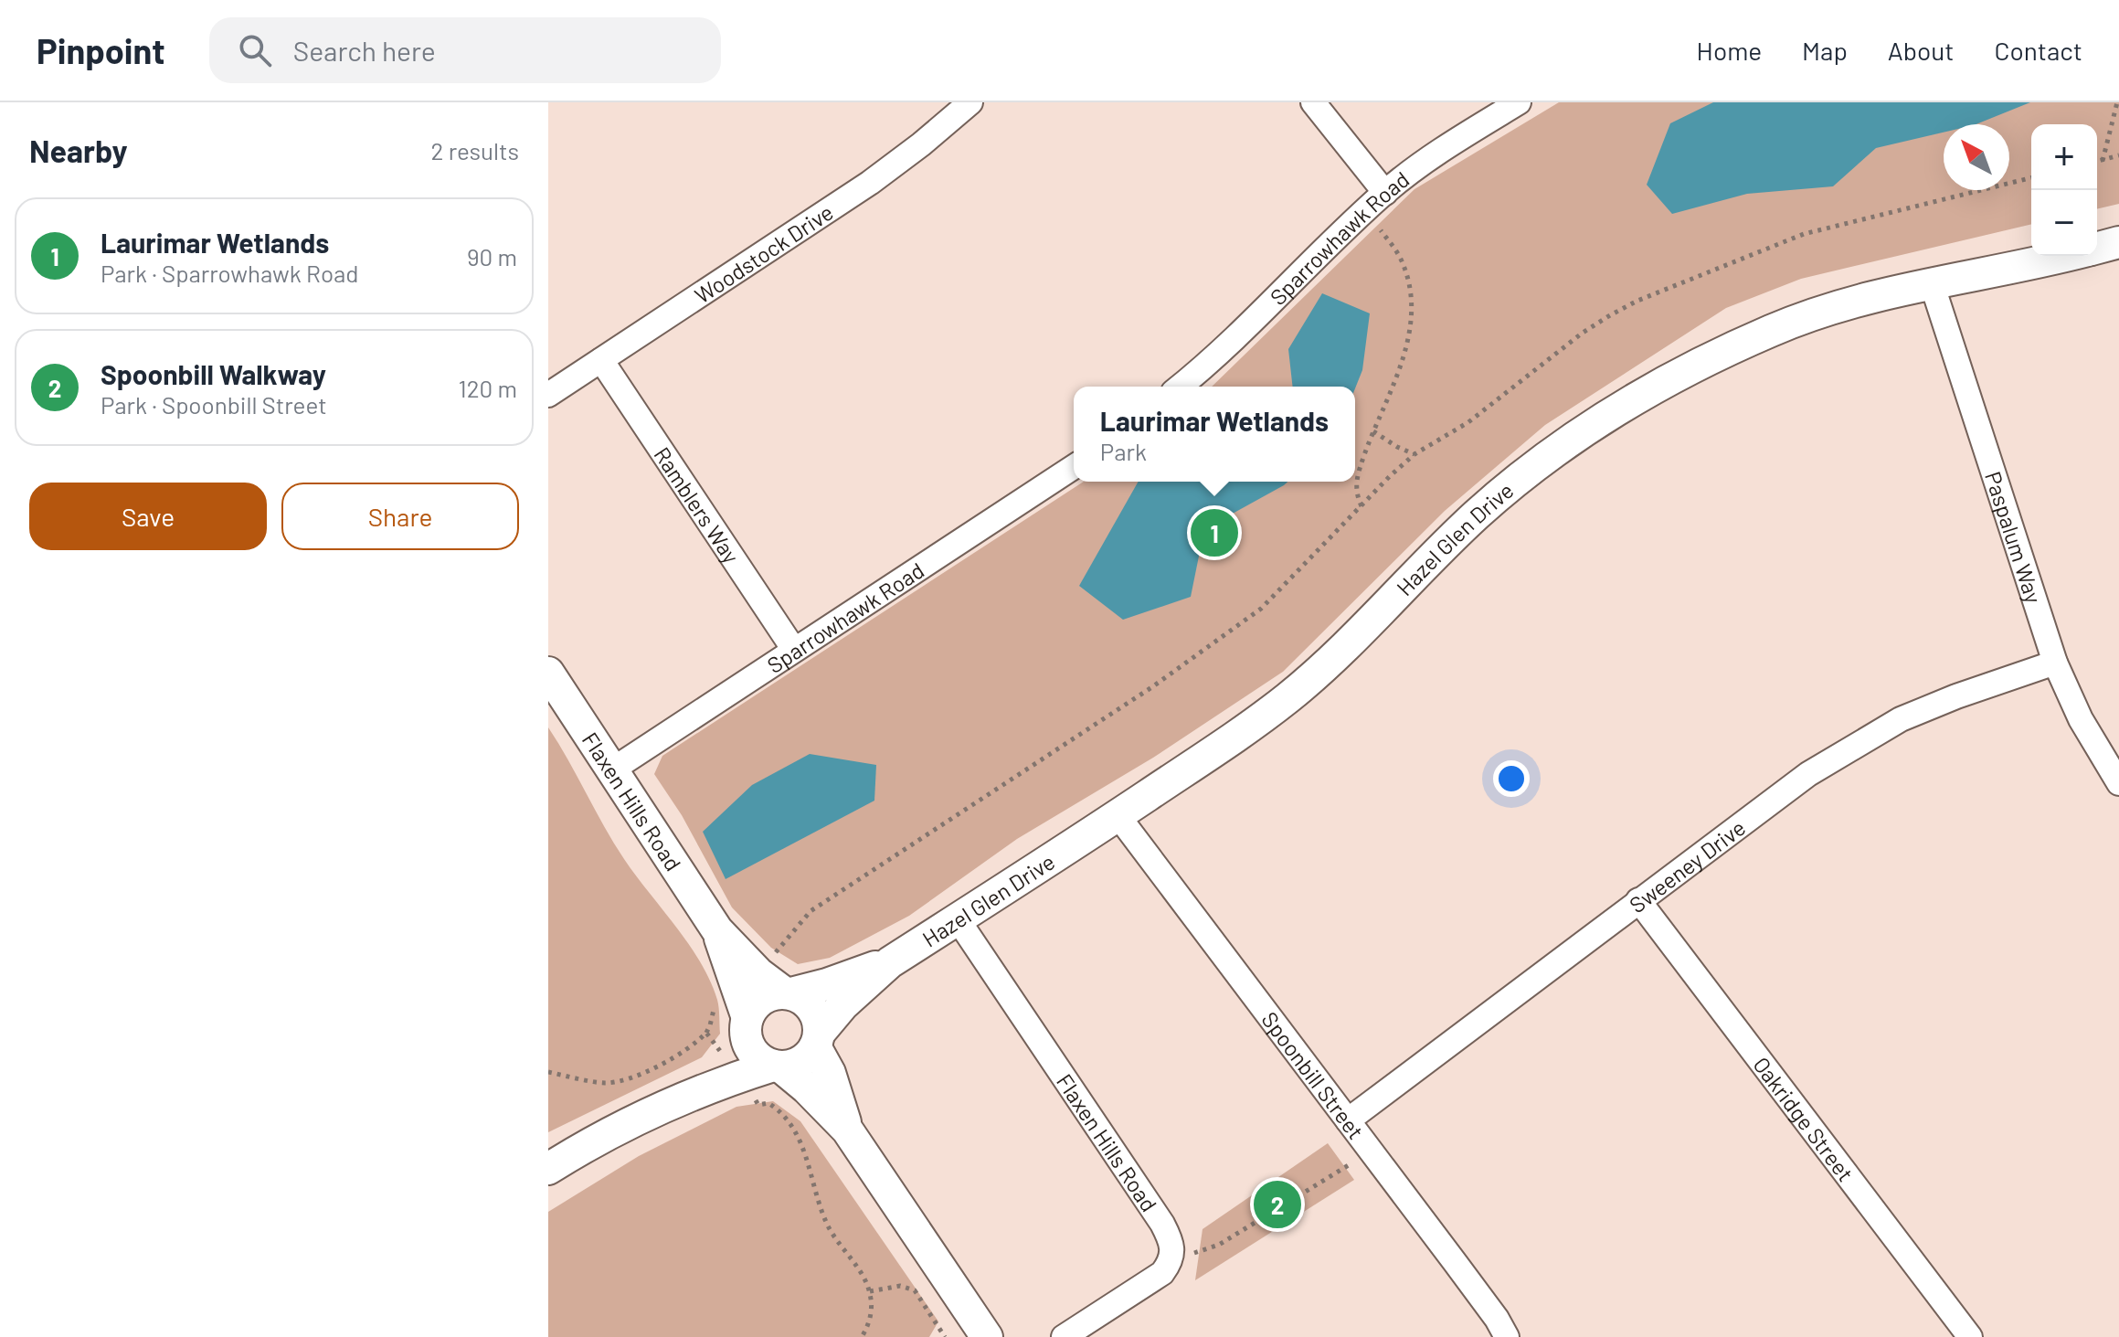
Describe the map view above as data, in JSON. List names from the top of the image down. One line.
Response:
{"streets":{"street":["Sparrowhawk Road","Woodstock Drive","Ramblers Way","Hazel Glen Drive","Paspalum Way","Flaxen Hills Road","Sweeney Drive","Spoonbill Street","Oakridge Street"]},"crossings":[["Sparrowhawk Road","Ramblers Way"],["Sparrowhawk Road","Flaxen Hills Road"],["Woodstock Drive","Ramblers Way"],["Hazel Glen Drive","Paspalum Way"],["Hazel Glen Drive","Flaxen Hills Road"],["Hazel Glen Drive","Spoonbill Street"],["Paspalum Way","Sweeney Drive"],["Sweeney Drive","Spoonbill Street"],["Sweeney Drive","Oakridge Street"]],"north":"top left","page":{"header":"Pinpoint","search":"Search here","nav":["Home","Map","About","Contact"],"heading":["Nearby","2 results"],"map_buttons":["+","−"],"list":[{"mark":"1","name":"Laurimar Wetlands","note":"Park · Sparrowhawk Road","value":"90 m"},{"mark":"2","name":"Spoonbill Walkway","note":"Park · Spoonbill Street","value":"120 m"}],"popup":["Laurimar Wetlands","Park"],"buttons":["Save","Share"],"pins":["1","2"]}}
